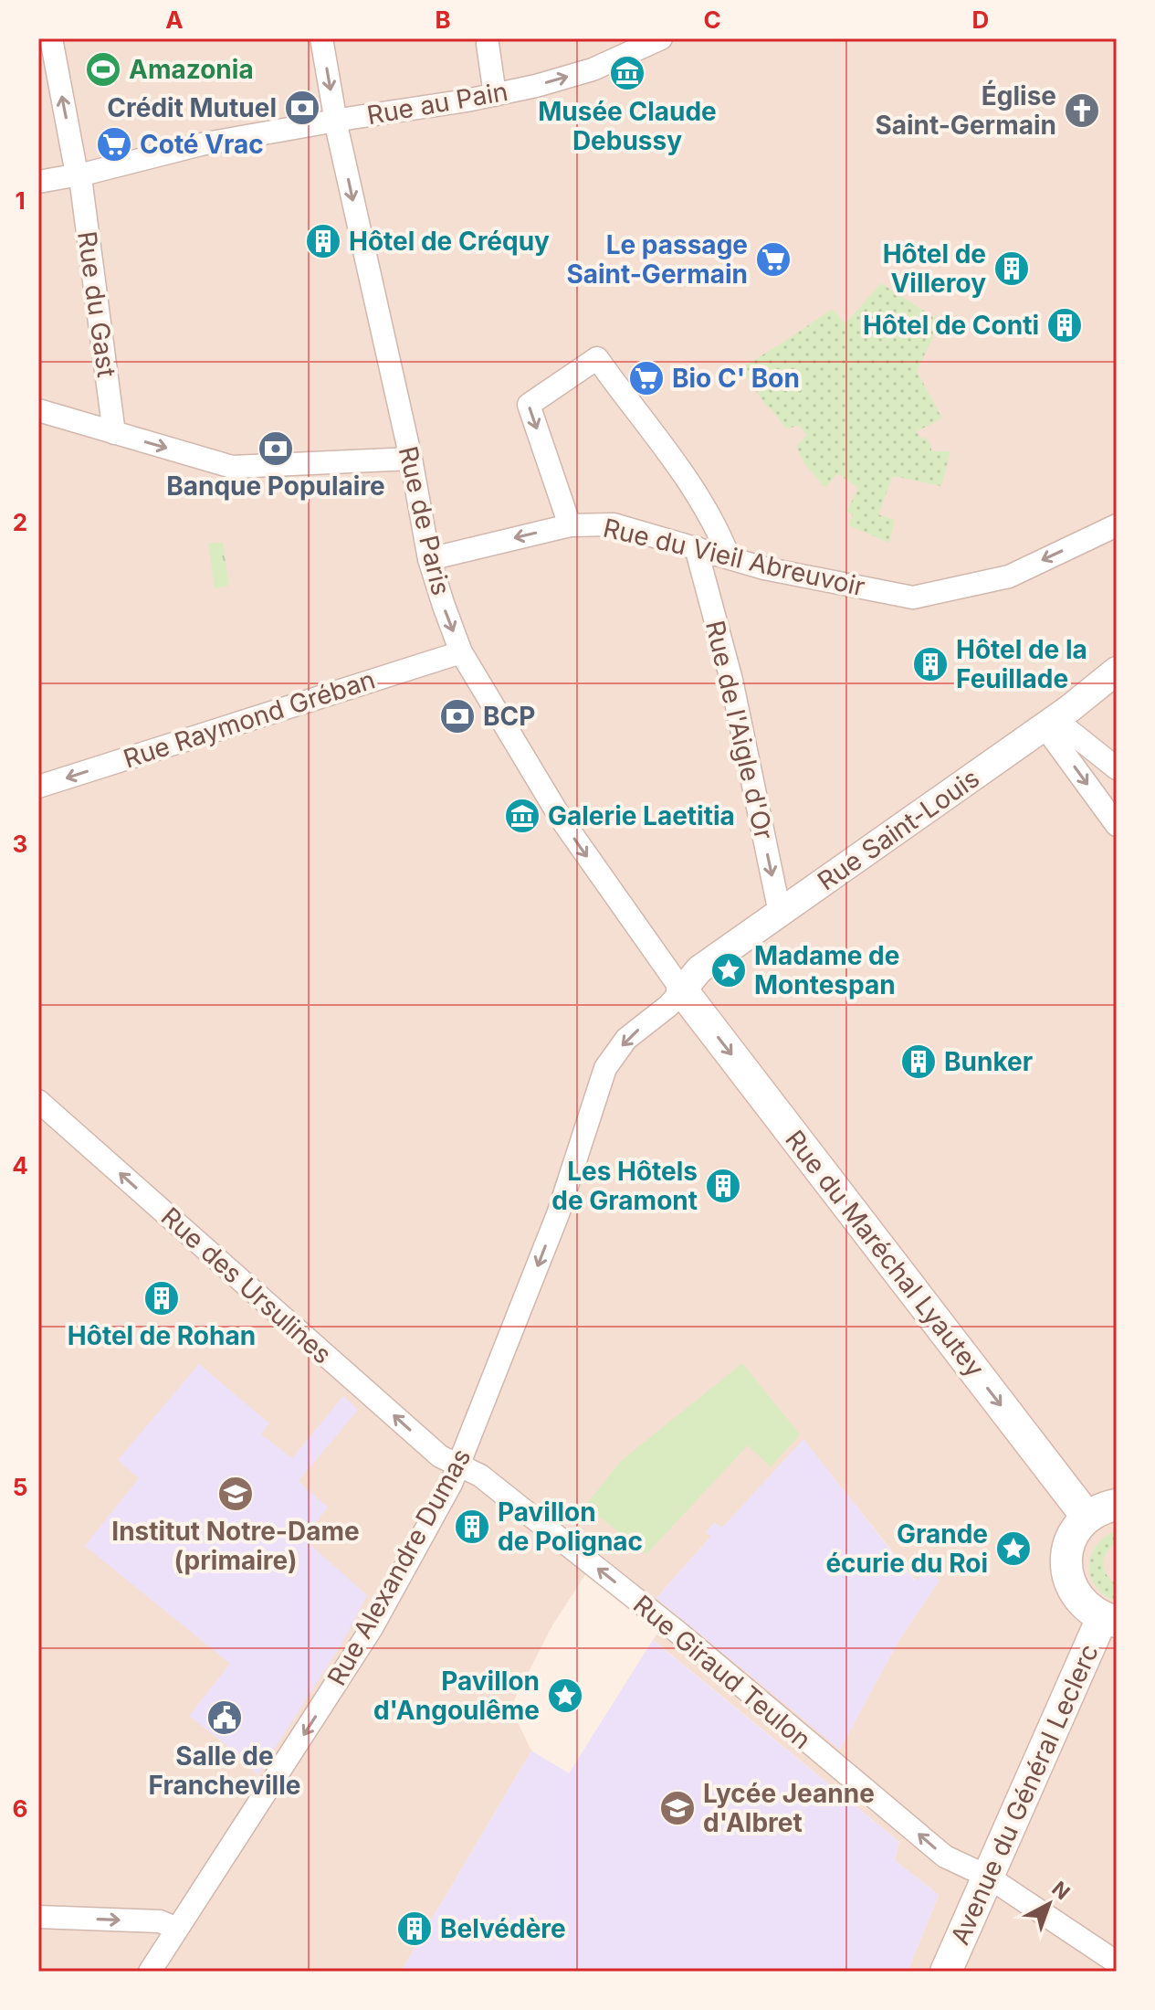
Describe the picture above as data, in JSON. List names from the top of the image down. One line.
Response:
{"streets":{"main road":["Rue du Maréchal Lyautey","Avenue du Général Leclerc"],"street":["Rue au Pain","Rue du Gast","Rue de Paris","Rue du Vieil Abreuvoir","Rue Raymond Gréban","Rue de l'Aigle d'Or","Rue Saint-Louis","Rue des Ursulines","Rue Alexandre Dumas","Rue Giraud Teulon"]},"crossings":[["Rue au Pain","Rue du Gast"],["Rue au Pain","Rue de Paris"],["Rue de Paris","Rue du Vieil Abreuvoir"],["Rue de Paris","Rue Raymond Gréban"],["Rue de Paris","Rue Saint-Louis"],["Rue de Paris","Rue du Maréchal Lyautey"],["Rue de Paris","Rue Alexandre Dumas"],["Rue du Vieil Abreuvoir","Rue de l'Aigle d'Or"],["Rue de l'Aigle d'Or","Rue Saint-Louis"],["Rue Saint-Louis","Rue du Maréchal Lyautey"],["Rue Saint-Louis","Rue Alexandre Dumas"],["Rue du Maréchal Lyautey","Rue Alexandre Dumas"],["Rue des Ursulines","Rue Alexandre Dumas"],["Rue des Ursulines","Rue Giraud Teulon"],["Rue Alexandre Dumas","Rue Giraud Teulon"],["Rue Giraud Teulon","Avenue du Général Leclerc"]],"one_way":["Rue de Paris","Rue du Vieil Abreuvoir","Rue Raymond Gréban","Rue de l'Aigle d'Or","Rue du Maréchal Lyautey","Rue des Ursulines","Rue Alexandre Dumas","Rue Giraud Teulon"],"places":{"sports":["Amazonia"],"museum":["Musée Claude Debussy","Galerie Laetitia"],"bank":["Crédit Mutuel","Banque Populaire","BCP"],"church":["Église Saint-Germain"],"supermarket":["Coté Vrac","Le passage Saint-Germain","Bio C' Bon"],"building":["Hôtel de Créquy","Hôtel de Villeroy","Hôtel de Conti","Hôtel de la Feuillade","Bunker","Les Hôtels de Gramont","Hôtel de Rohan","Pavillon de Polignac","Belvédère"],"place":["Madame de Montespan","Grande écurie du Roi","Pavillon d'Angoulême"],"school or university":["Institut Notre-Dame (primaire)","Lycée Jeanne d'Albret"],"public building":["Salle de Francheville"]},"north":"top right","grid":{"columns":["A","B","C","D"],"rows":["1","2","3","4","5","6"]}}
